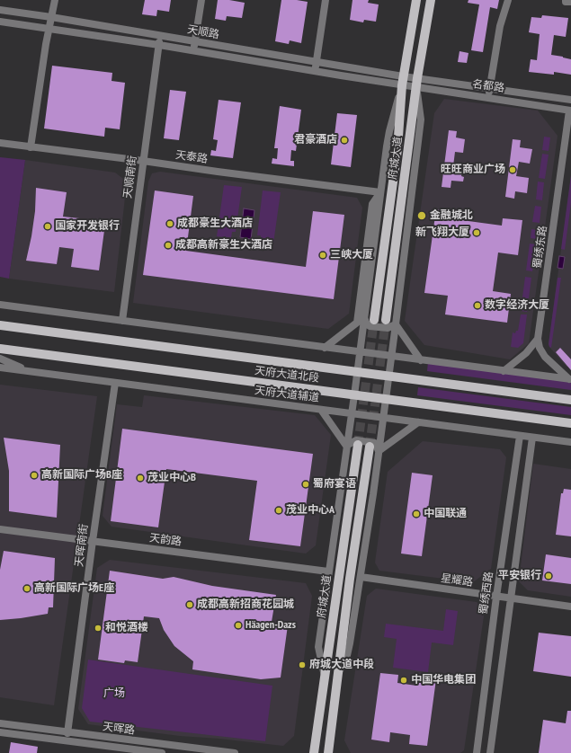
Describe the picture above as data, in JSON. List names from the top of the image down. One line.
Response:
{"streets":{"main road":["府城大道","天府大道北段"],"street":["天顺路","名都路","天泰路","天顺南街","蜀绣东路","天府大道辅道","天韵路","天晖南街","星耀路","蜀绣西路","天晖路"]},"crossings":[["天顺路","名都路"],["天顺路","府城大道"],["天顺路","天顺南街"],["名都路","府城大道"],["名都路","蜀绣东路"],["天泰路","天顺南街"],["天府大道辅道","天晖南街"],["天府大道辅道","蜀绣西路"],["天韵路","天晖南街"],["天晖南街","天晖路"],["星耀路","蜀绣西路"]],"parks":["广场"],"places":["君豪酒店","旺旺商业广场","金融城北","成都豪生大酒店","国家开发银行","新飞翔大厦","成都高新豪生大酒店","三峡大厦","数字经济大厦","高新国际广场B座","茂业中心B","蜀府宴语","茂业中心A","中国联通","平安银行","高新国际广场E座","成都高新招商花园城","Häagen-Dazs","和悦酒楼","府城大道中段","中国华电集团"]}
